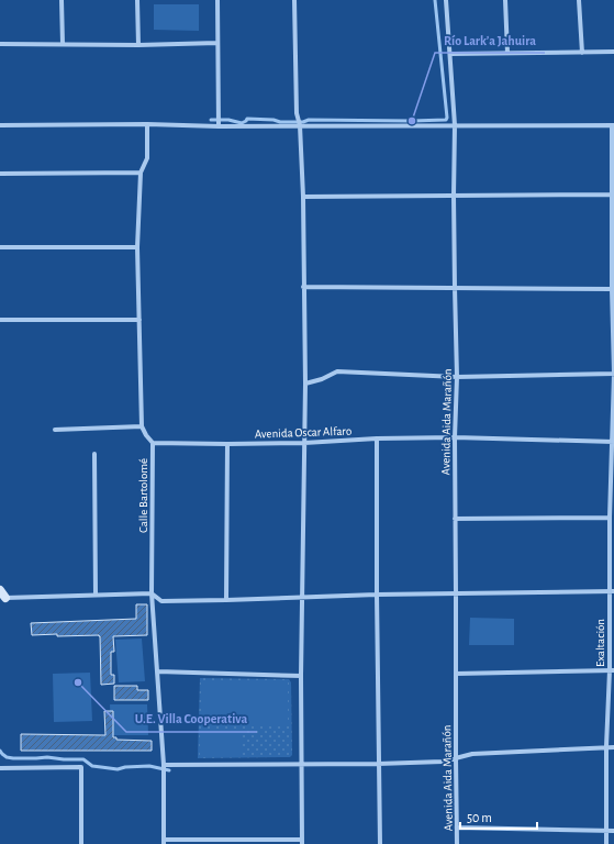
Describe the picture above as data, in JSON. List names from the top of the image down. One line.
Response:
{"streets":{"street":["Avenida Aida Marañón","Avenida Oscar Alfaro","Calle Bartolomé","Exaltación"]},"crossings":[["Avenida Aida Marañón","Avenida Oscar Alfaro"],["Avenida Oscar Alfaro","Calle Bartolomé"],["Avenida Oscar Alfaro","Exaltación"]],"places":["Río Lark’a Jahuira","U.E. Villa Cooperativa"],"scale_bar":"50 m"}
